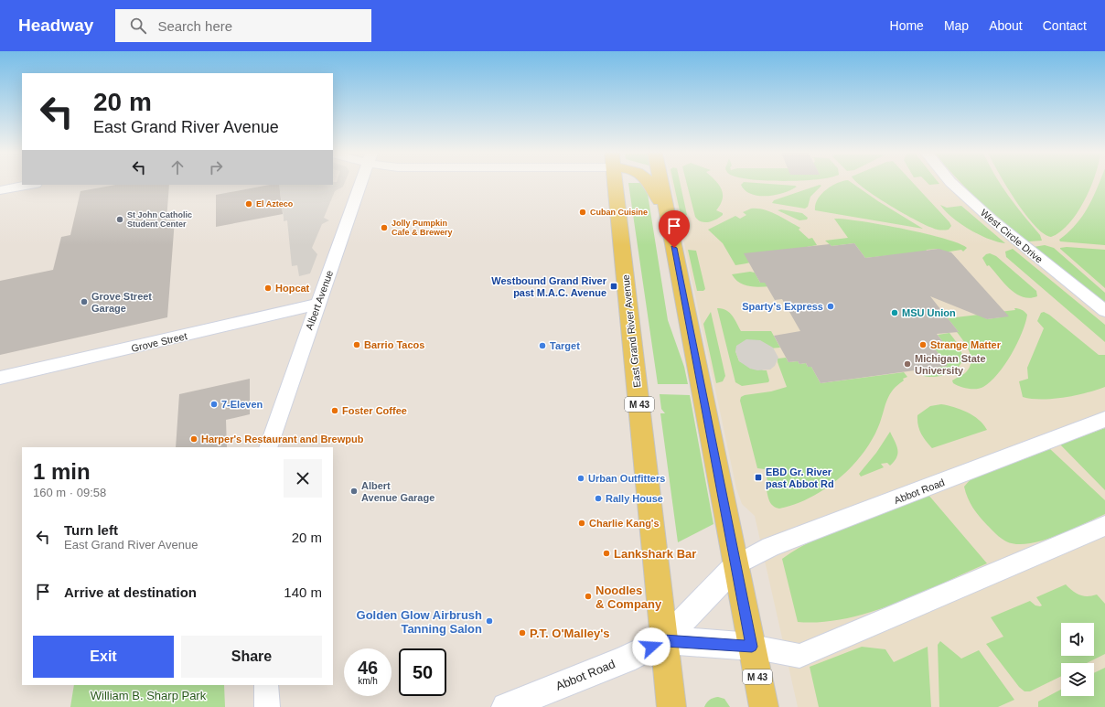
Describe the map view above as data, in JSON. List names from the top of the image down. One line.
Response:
{"streets":{"main road":["East Grand River Avenue","M 43","Abbot Road"],"street":["West Circle Drive","Albert Avenue","Grove Street"]},"crossings":[["Albert Avenue","Grove Street"],["East Grand River Avenue","M 43"],["East Grand River Avenue","Abbot Road"],["M 43","Abbot Road"]],"parks":["William B. Sharp Park"],"places":{"other":["El Azteco","Cuban Cuisine","St John Catholic Student Center","Jolly Pumpkin Cafe & Brewery","Hopcat","Grove Street Garage","Sparty's Express","MSU Union","Barrio Tacos","Strange Matter","Target","Michigan State University","7-Eleven","Foster Coffee","Harper's Restaurant and Brewpub","Urban Outfitters","Albert Avenue Garage","Rally House","Charlie Kang's","Lankshark Bar","Noodles & Company","Golden Glow Airbrush Tanning Salon","P.T. O'Malley's"],"transit":["Westbound Grand River past M.A.C. Avenue","EBD Gr. River past Abbot Rd"]},"page":{"header":"Headway","search":"Search here","nav":["Home","Map","About","Contact"],"turn":["20 m","East Grand River Avenue"],"heading":["1 min","160 m · 09:58"],"list":[{"name":"Turn left","note":"East Grand River Avenue","value":"20 m"},{"name":"Arrive at destination","value":"140 m"}],"buttons":["Exit","Share"],"speed":"46 km/h","limit":"50"}}
